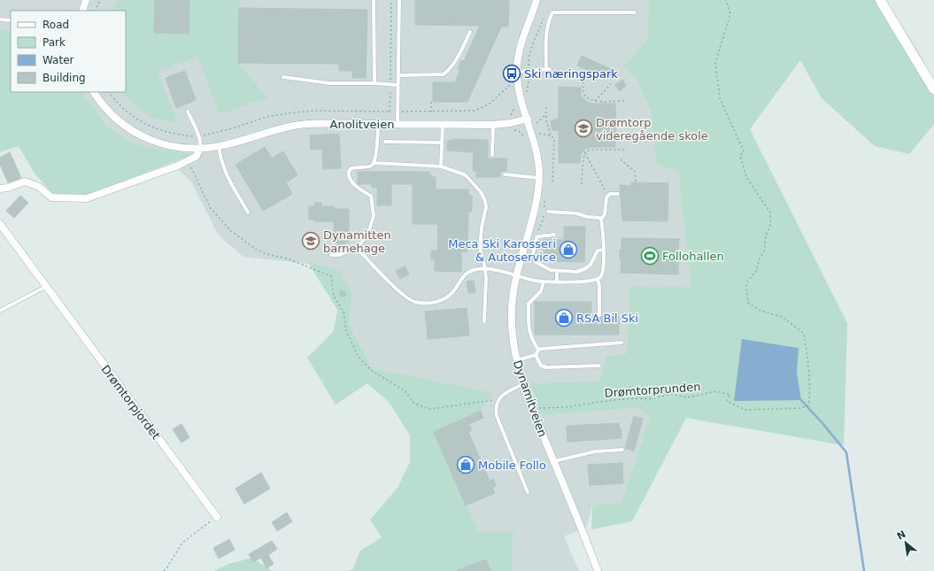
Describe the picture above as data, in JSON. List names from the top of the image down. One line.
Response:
{"streets":{"street":["Anolitveien","Dynamitveien","Drømtorpjordet"],"path":["Drømtorprunden"]},"crossings":[["Anolitveien","Dynamitveien"],["Drømtorprunden","Dynamitveien"]],"places":{"bus stop":["Ski næringspark"],"school or university":["Drømtorp videregående skole","Dynamitten barnehage"],"shop":["Meca Ski Karosseri & Autoservice","RSA Bil Ski","Mobile Follo"],"sports":["Follohallen"]},"legend":["Road","Park","Water","Building"],"north":"top left"}
